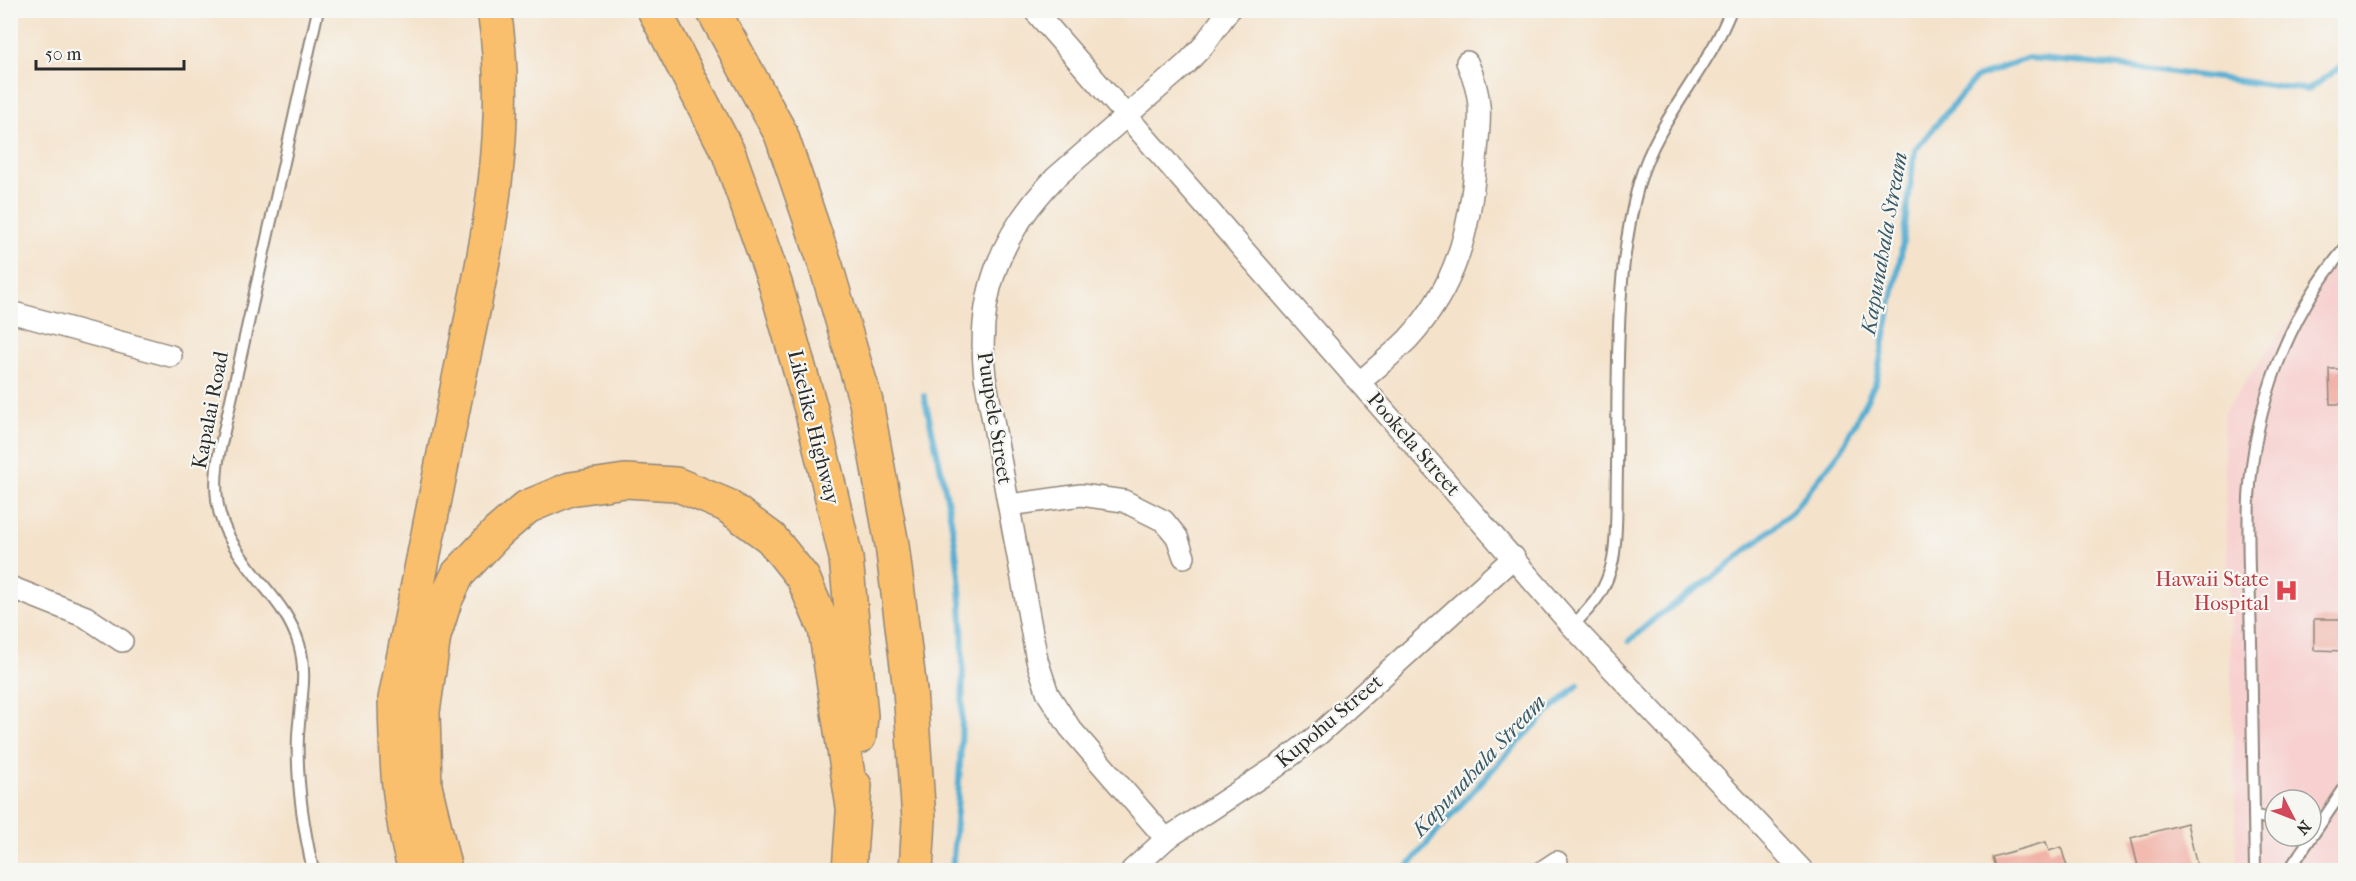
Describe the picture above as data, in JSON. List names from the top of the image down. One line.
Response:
{"streets":{"highway":["Likelike Highway"],"street":["Puupele Street","Pookela Street","Kupohu Street"],"lane":["Kapalai Road"]},"crossings":[["Puupele Street","Pookela Street"],["Puupele Street","Kupohu Street"],["Pookela Street","Kupohu Street"]],"water":["Kapunahala Stream"],"places":{"hospital":["Hawaii State Hospital"]},"scale_bar":"50 m","north":"bottom right"}
